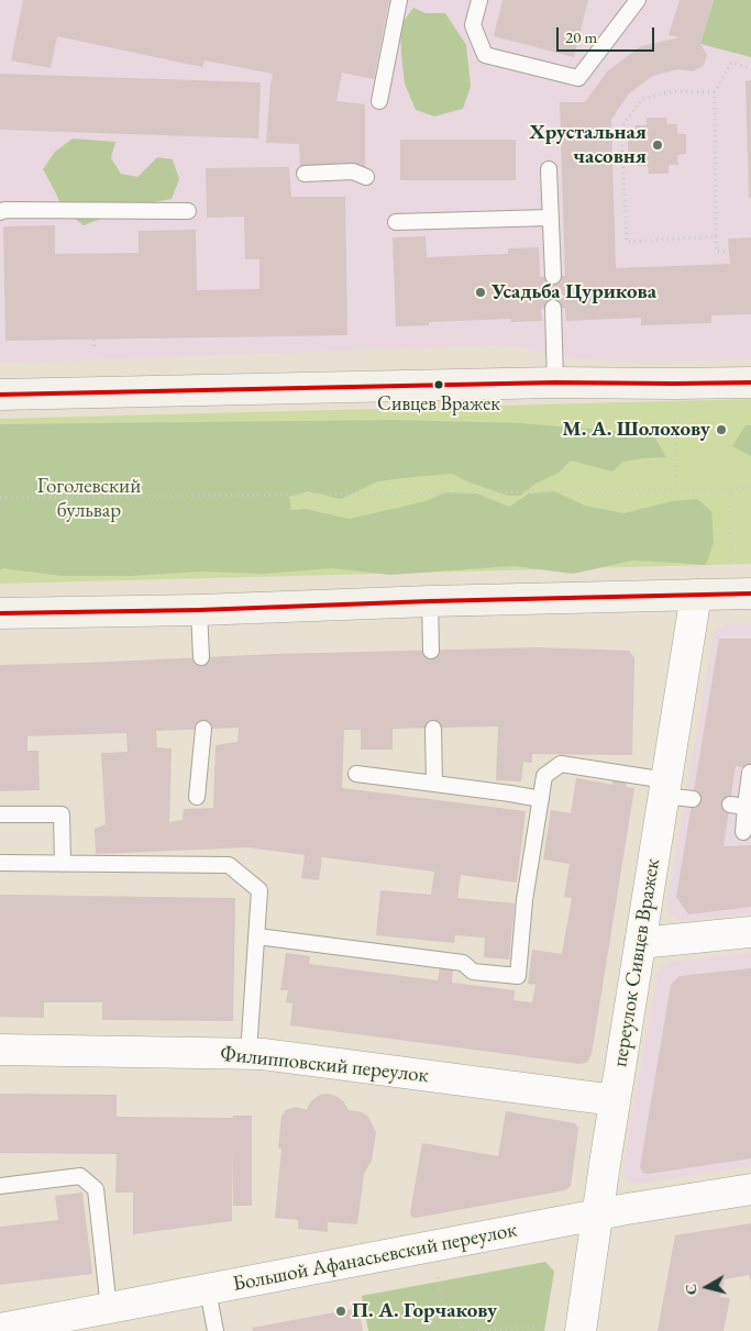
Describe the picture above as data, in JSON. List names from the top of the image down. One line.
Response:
{"streets":{"street":["переулок Сивцев Вражек","Филипповский переулок","Большой Афанасьевский переулок"]},"crossings":[["переулок Сивцев Вражек","Филипповский переулок"],["переулок Сивцев Вражек","Большой Афанасьевский переулок"]],"parks":["Гоголевский бульвар"],"places":["Хрустальная часовня","Усадьба Цурикова","Сивцев Вражек","М. А. Шолохову","П. А. Горчакову"],"scale_bar":"20 m","north":"left"}
